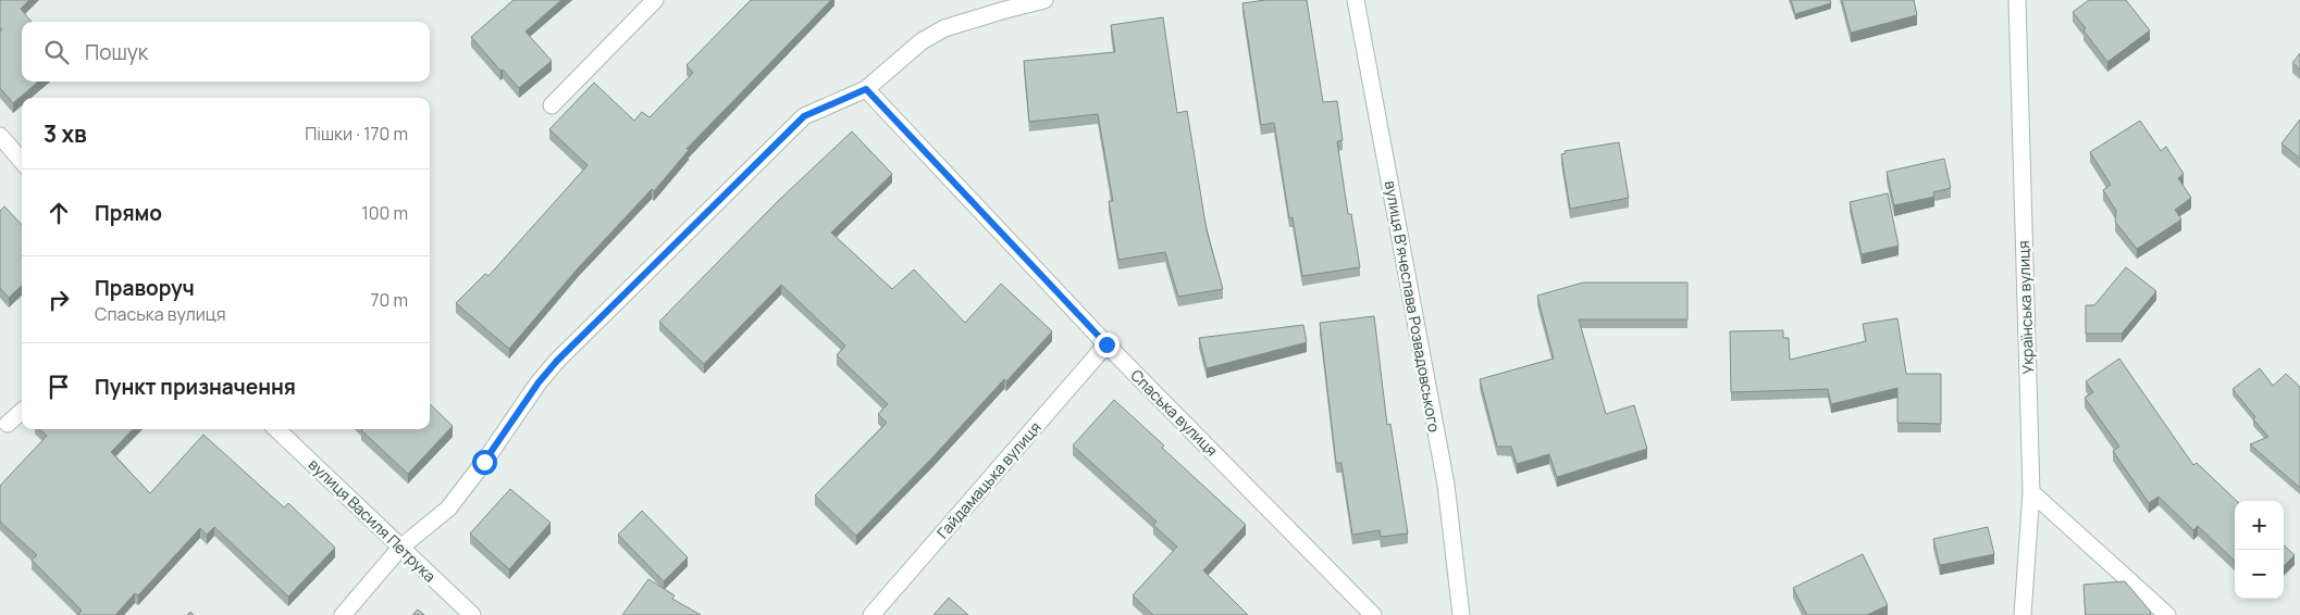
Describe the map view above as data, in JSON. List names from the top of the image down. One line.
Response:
{"streets":{"street":["вулиця Вʼячеслава Розвадовського","Українська вулиця","Спаська вулиця","Гайдамацька вулиця","вулиця Василя Петрука"]},"crossings":[["Спаська вулиця","Гайдамацька вулиця"]],"page":{"search":"Пошук","heading":["3 хв","Пішки · 170 m"],"list":[["Прямо","100 m"],["Праворуч","Спаська вулиця","70 m"],"Пункт призначення"],"map_buttons":["+","−"]}}
